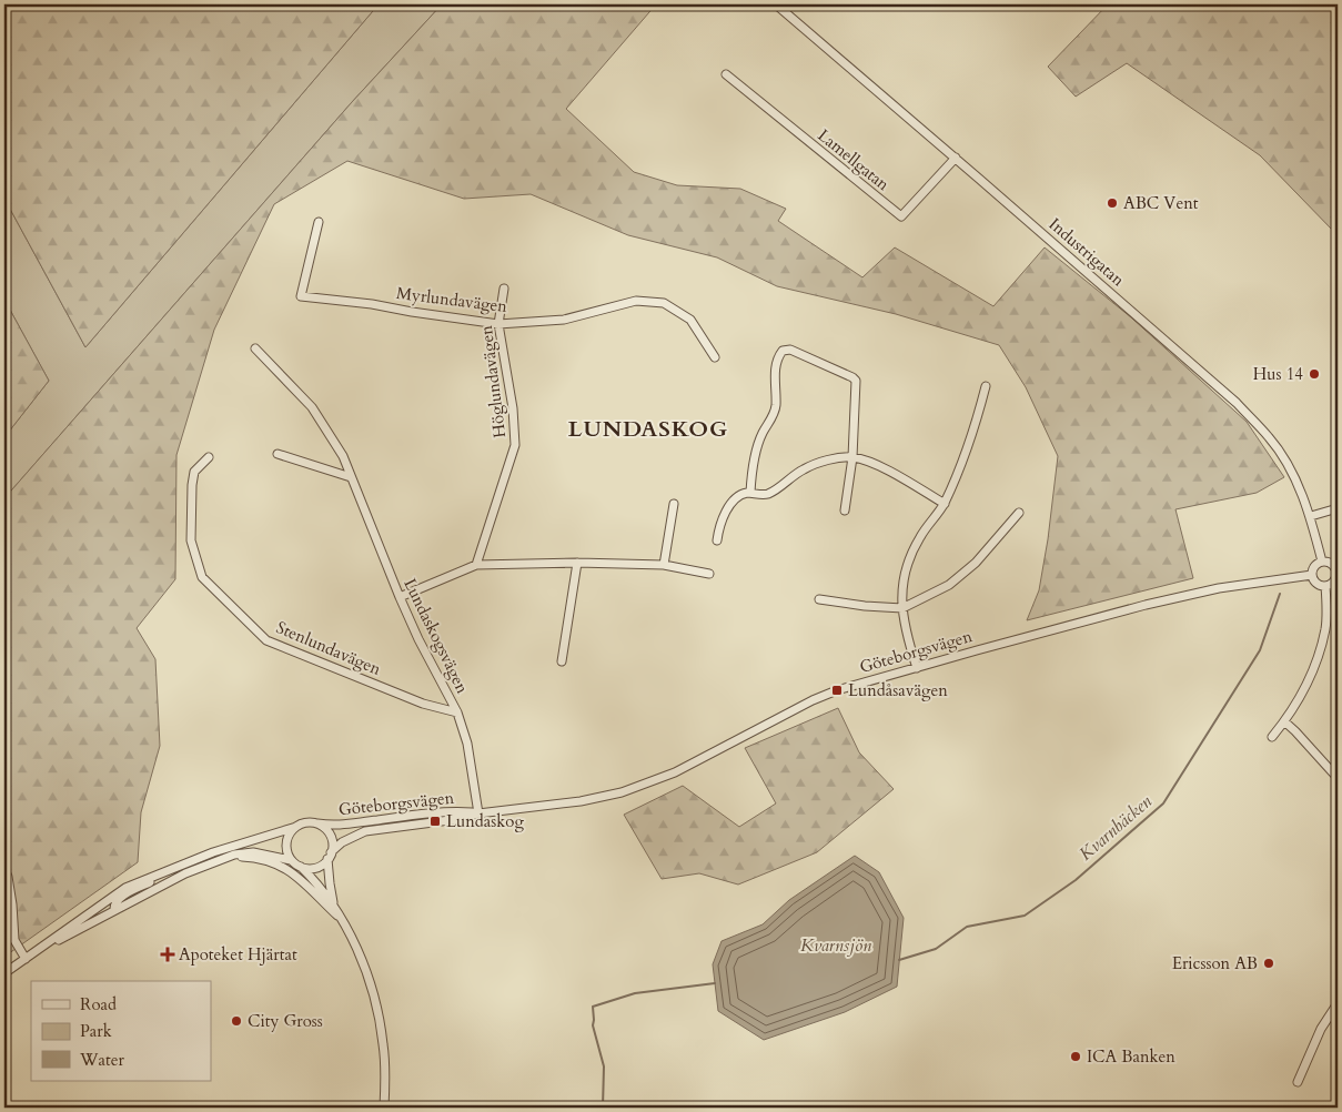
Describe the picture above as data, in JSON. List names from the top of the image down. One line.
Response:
{"streets":{"street":["Lamellgatan","Industrigatan","Myrlundavägen","Höglundavägen","Lundaskogsvägen","Stenlundavägen","Göteborgsvägen"]},"crossings":[["Lamellgatan","Industrigatan"],["Industrigatan","Göteborgsvägen"],["Myrlundavägen","Höglundavägen"],["Lundaskogsvägen","Stenlundavägen"],["Lundaskogsvägen","Göteborgsvägen"]],"districts":["LUNDASKOG"],"water":["Kvarnbäcken","Kvarnsjön"],"places":{"other":["ABC Vent","Hus 14","Ericsson AB","City Gross","ICA Banken"],"transit":["Lundåsavägen","Lundaskog"],"health":["Apoteket Hjärtat"]},"legend":["Road","Park","Water"]}
